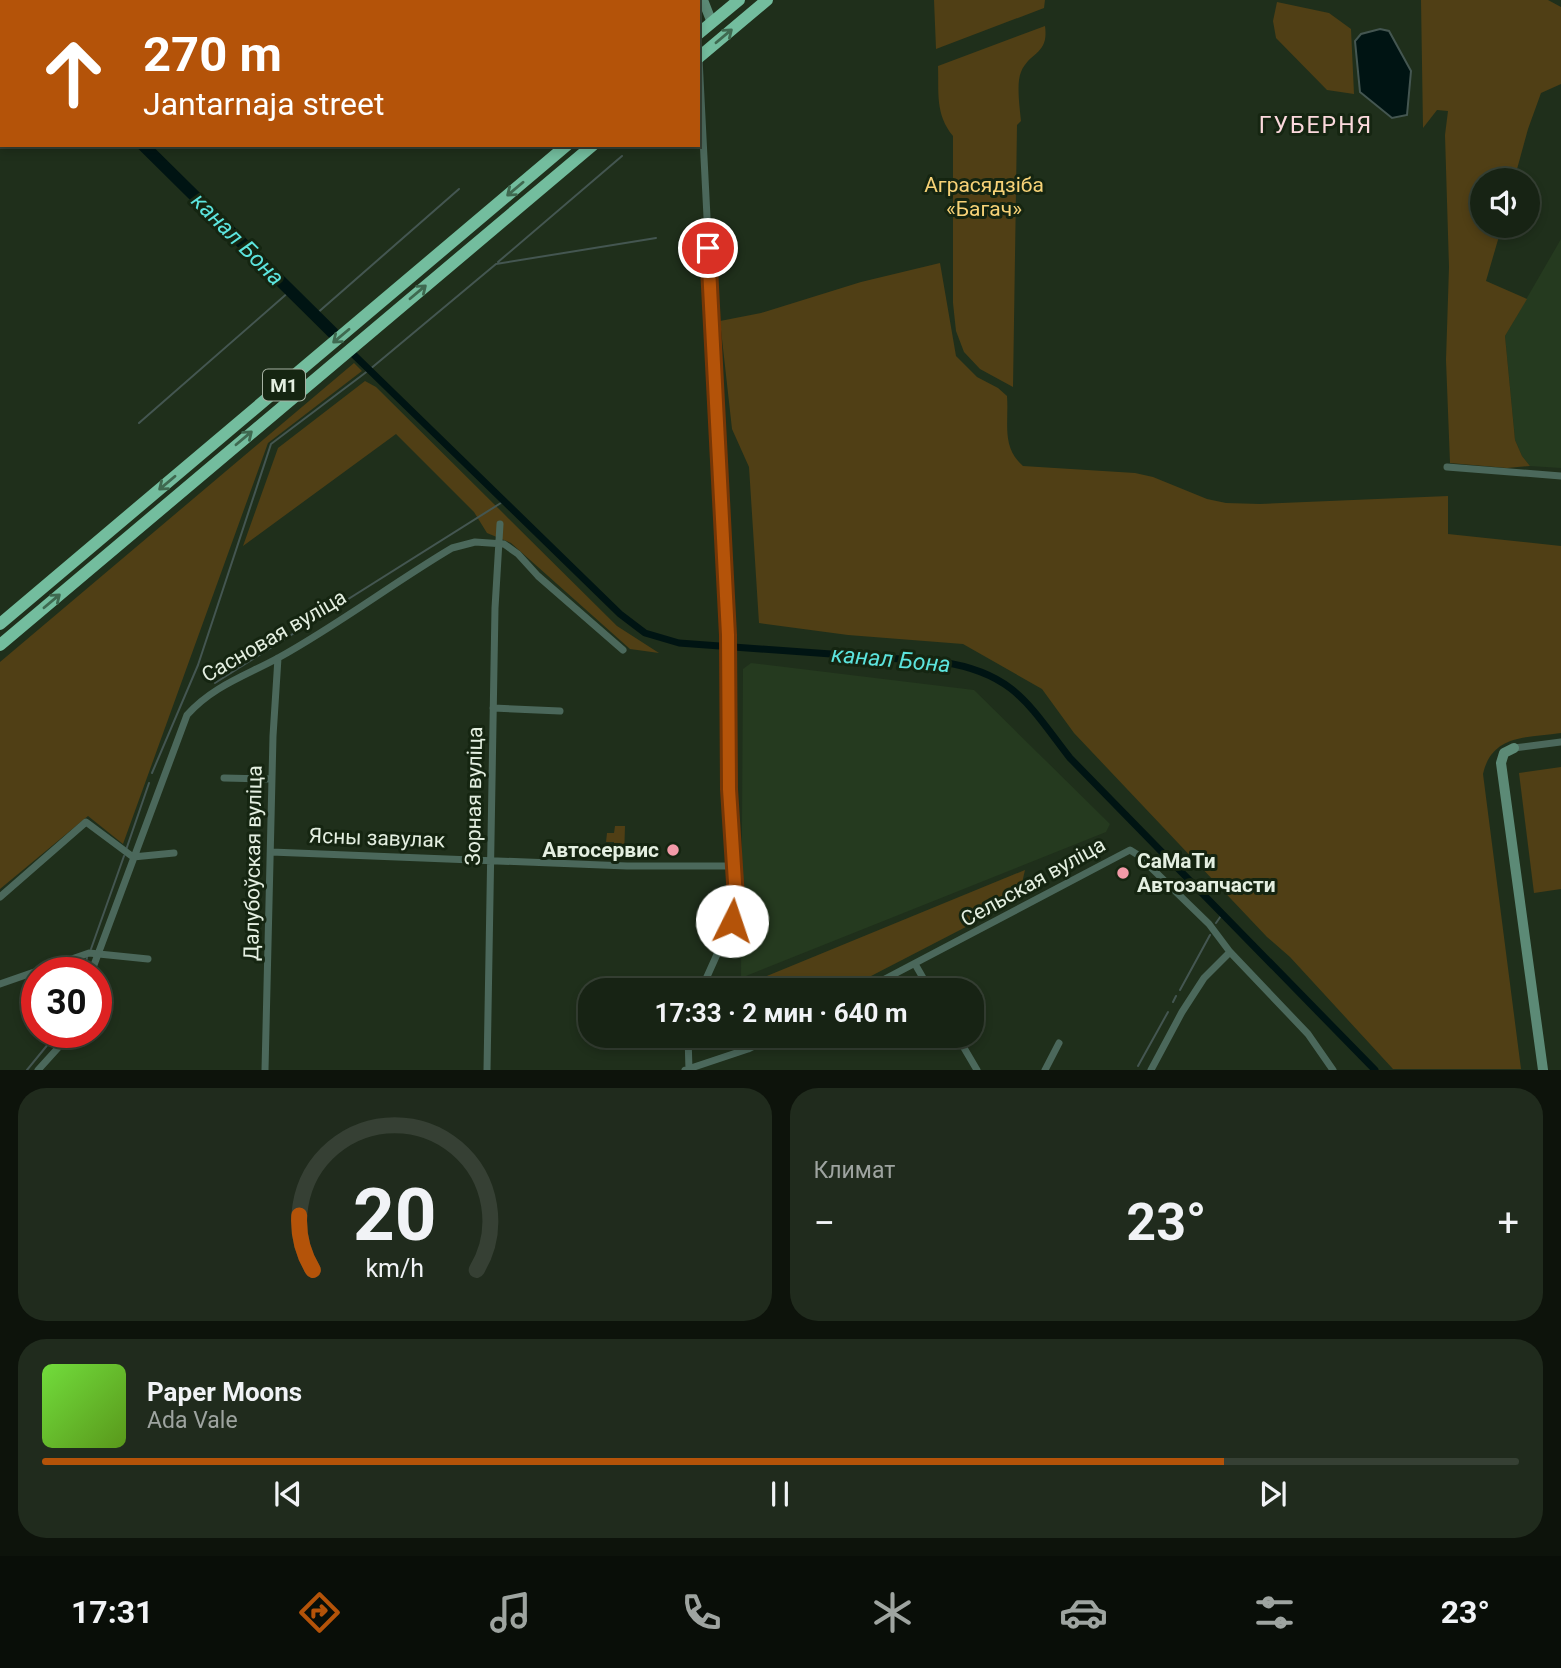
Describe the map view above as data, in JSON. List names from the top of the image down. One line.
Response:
{"streets":{"highway":["М1"],"street":["Сасновая вуліца","Зорная вуліца","Ясны завулак","Далубоўская вуліца","Сельская вуліца"]},"crossings":[["Сасновая вуліца","Зорная вуліца"],["Сасновая вуліца","Далубоўская вуліца"],["Зорная вуліца","Ясны завулак"],["Ясны завулак","Далубоўская вуліца"]],"districts":["ГУБЕРНЯ"],"water":["канал Бона"],"parks":["Аграсядзіба «Багач»"],"places":["Автосервис","СаМаТи Автоэапчасти"],"page":{"turn":["270 m","Jantarnaja street"],"limit":"30","trip":"17:33 · 2 мин · 640 m","tile":"Климат","heat":["−","23°","+"],"song":["Paper Moons","Ada Vale"],"tabs":["17:31","23°"],"gauge":["20","km/h"]}}
